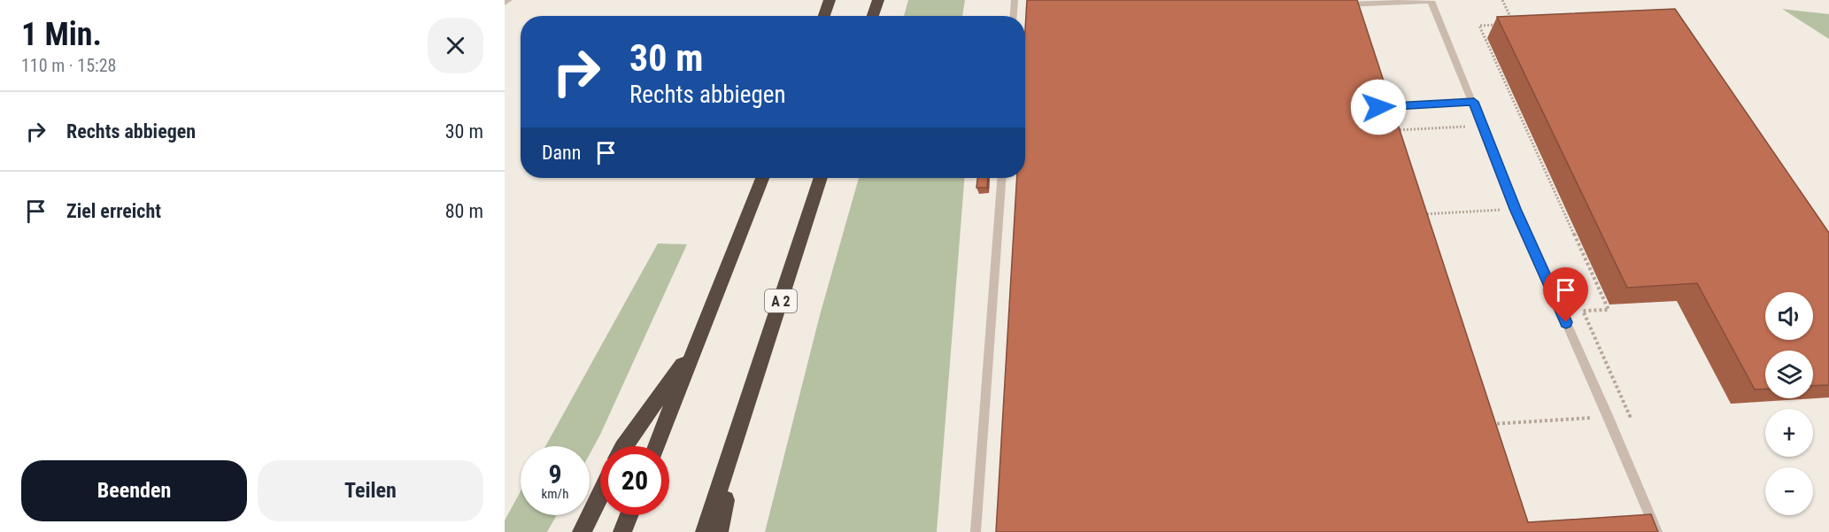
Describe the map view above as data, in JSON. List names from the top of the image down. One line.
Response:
{"streets":{"highway":["A 2"]},"page":{"heading":["1 Min.","110 m · 15:28"],"turn":["30 m","Rechts abbiegen"],"list":[{"name":"Rechts abbiegen","value":"30 m"},{"name":"Ziel erreicht","value":"80 m"}],"then":"Dann","map_buttons":["+","−"],"speed":"9 km/h","limit":"20","buttons":["Beenden","Teilen"]}}
